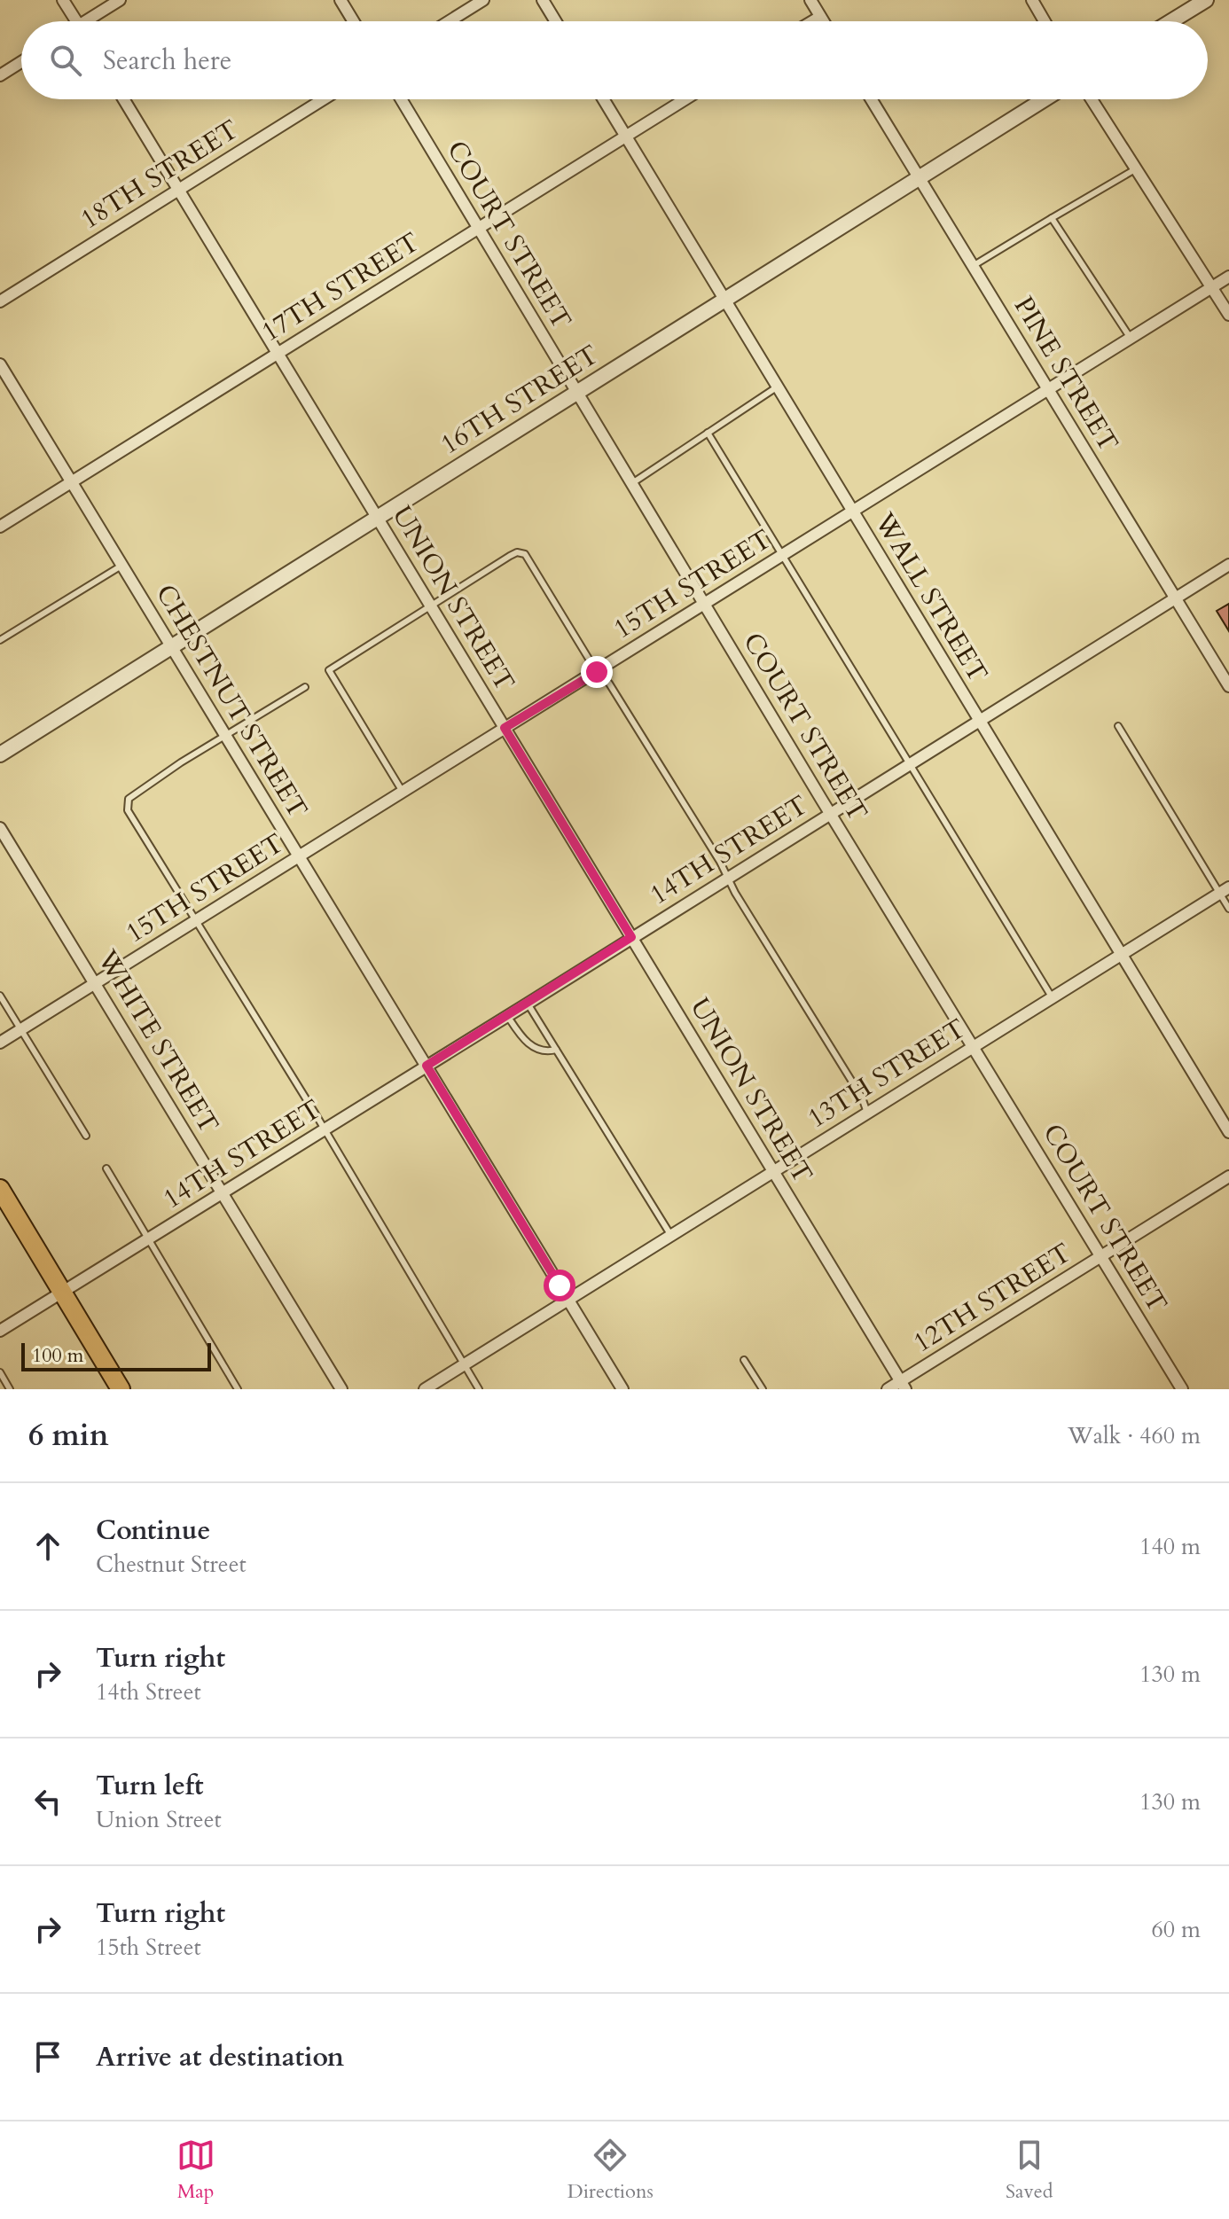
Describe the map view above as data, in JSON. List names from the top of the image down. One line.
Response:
{"streets":{"street":["18TH STREET","COURT STREET","17TH STREET","PINE STREET","16TH STREET","15TH STREET","WALL STREET","UNION STREET","CHESTNUT STREET","14TH STREET","WHITE STREET","13TH STREET","12TH STREET"]},"crossings":[["18TH STREET","UNION STREET"],["COURT STREET","17TH STREET"],["COURT STREET","16TH STREET"],["COURT STREET","15TH STREET"],["COURT STREET","14TH STREET"],["COURT STREET","13TH STREET"],["COURT STREET","12TH STREET"],["17TH STREET","WALL STREET"],["17TH STREET","UNION STREET"],["17TH STREET","CHESTNUT STREET"],["PINE STREET","16TH STREET"],["PINE STREET","15TH STREET"],["PINE STREET","14TH STREET"],["16TH STREET","WALL STREET"],["16TH STREET","UNION STREET"],["16TH STREET","CHESTNUT STREET"],["15TH STREET","WALL STREET"],["15TH STREET","UNION STREET"],["15TH STREET","CHESTNUT STREET"],["15TH STREET","WHITE STREET"],["WALL STREET","14TH STREET"],["WALL STREET","13TH STREET"],["UNION STREET","14TH STREET"],["UNION STREET","13TH STREET"],["UNION STREET","12TH STREET"],["CHESTNUT STREET","14TH STREET"],["CHESTNUT STREET","13TH STREET"],["14TH STREET","WHITE STREET"]],"scale_bar":"100 m","page":{"search":"Search here","scale":"100 m","heading":["6 min","Walk · 460 m"],"list":[["Continue","Chestnut Street","140 m"],["Turn right","14th Street","130 m"],["Turn left","Union Street","130 m"],["Turn right","15th Street","60 m"],"Arrive at destination"],"nav":["Map","Directions","Saved"]}}
